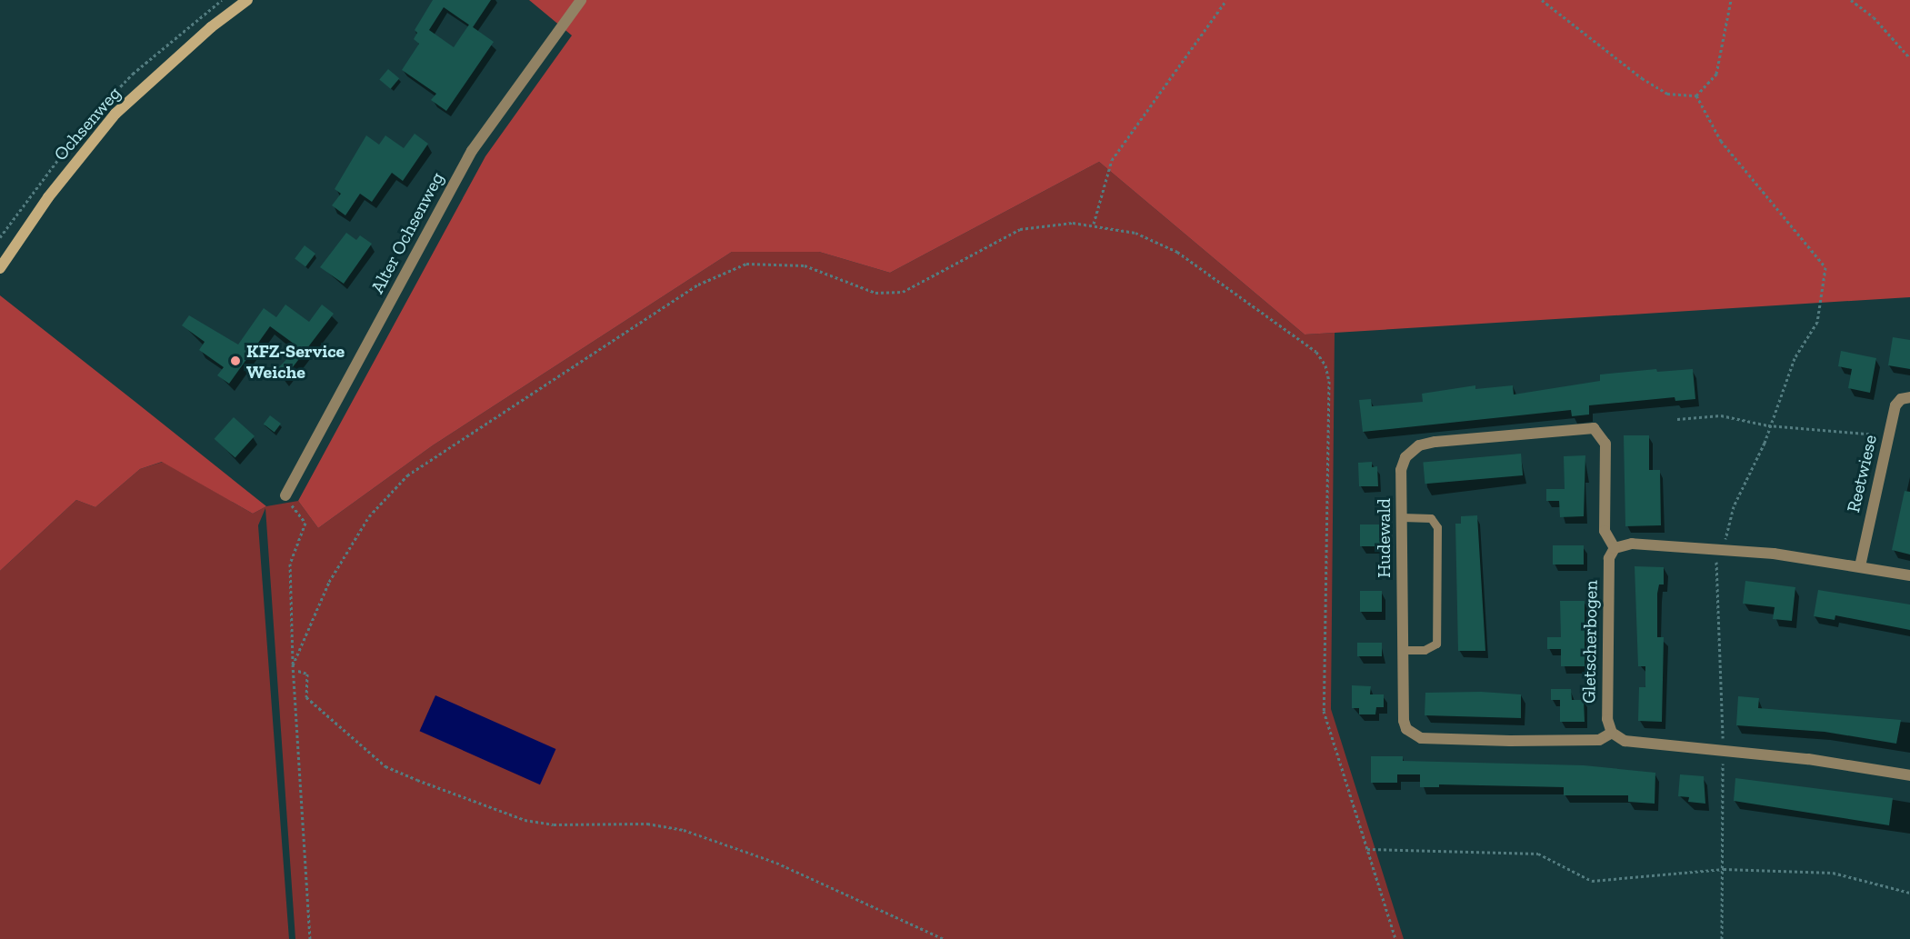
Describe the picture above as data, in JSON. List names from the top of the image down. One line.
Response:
{"streets":{"main road":["Ochsenweg"],"street":["Alter Ochsenweg","Reetwiese","Hudewald","Gletscherbogen"]},"crossings":[["Hudewald","Gletscherbogen"]],"places":["KFZ-Service Weiche"]}
